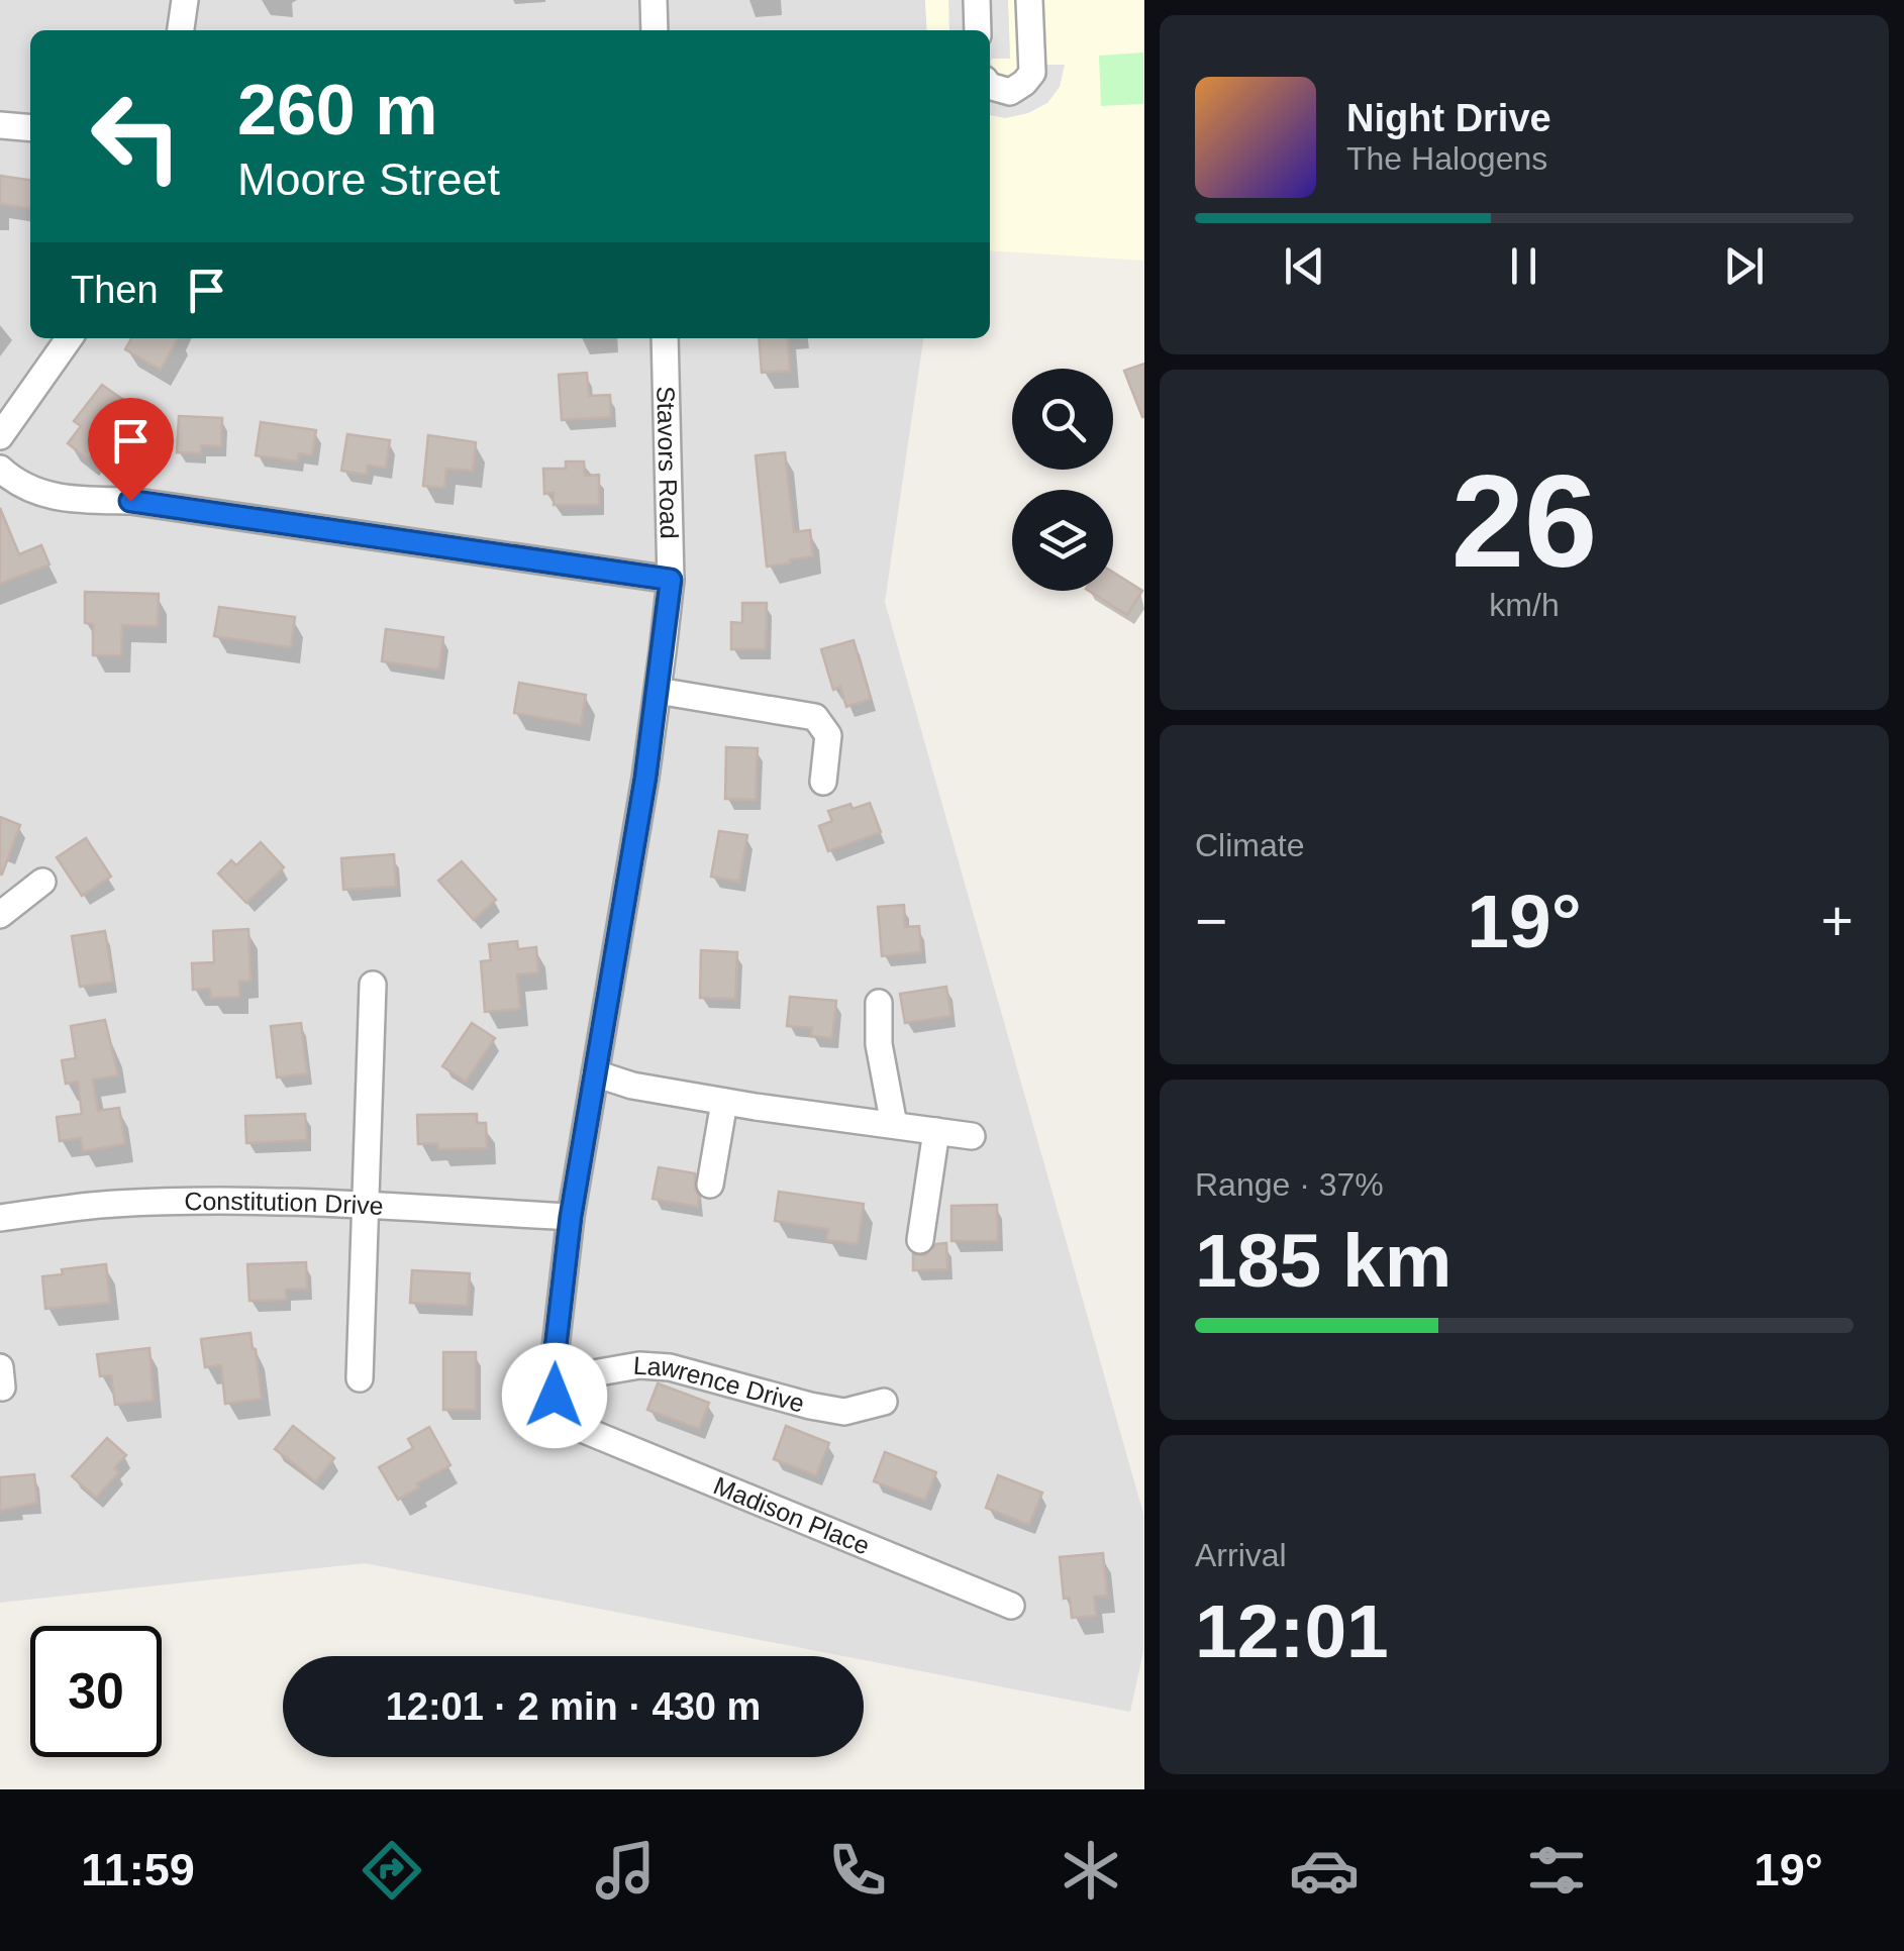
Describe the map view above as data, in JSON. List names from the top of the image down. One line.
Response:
{"streets":{"street":["Stavors Road","Constitution Drive","Lawrence Drive","Madison Place"]},"crossings":[["Stavors Road","Constitution Drive"],["Stavors Road","Lawrence Drive"],["Stavors Road","Madison Place"]],"page":{"turn":["260 m","Moore Street"],"song":["Night Drive","The Halogens"],"then":"Then","tile":[["26","km/h"],"Climate",["Range · 37%","185 km"],["Arrival","12:01"]],"heat":["−","19°","+"],"limit":"30","trip":"12:01 · 2 min · 430 m","tabs":["11:59","19°"]}}
